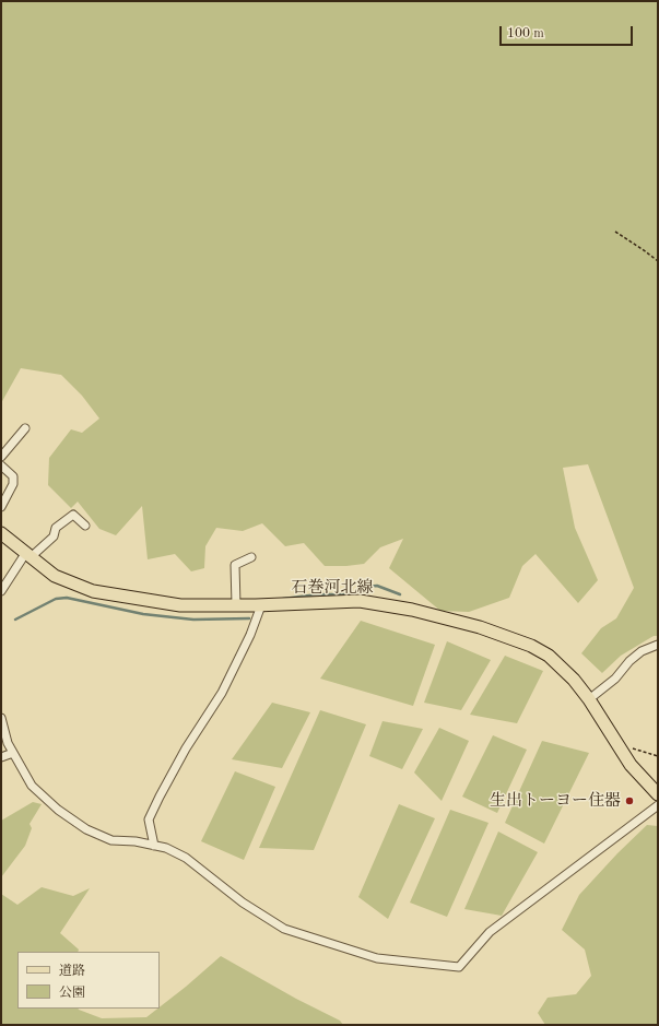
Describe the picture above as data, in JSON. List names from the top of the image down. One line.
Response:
{"streets":{"main road":["石巻河北線"]},"places":["生出トーヨー住器"],"legend":["道路","公園"],"scale_bar":"100 m"}
